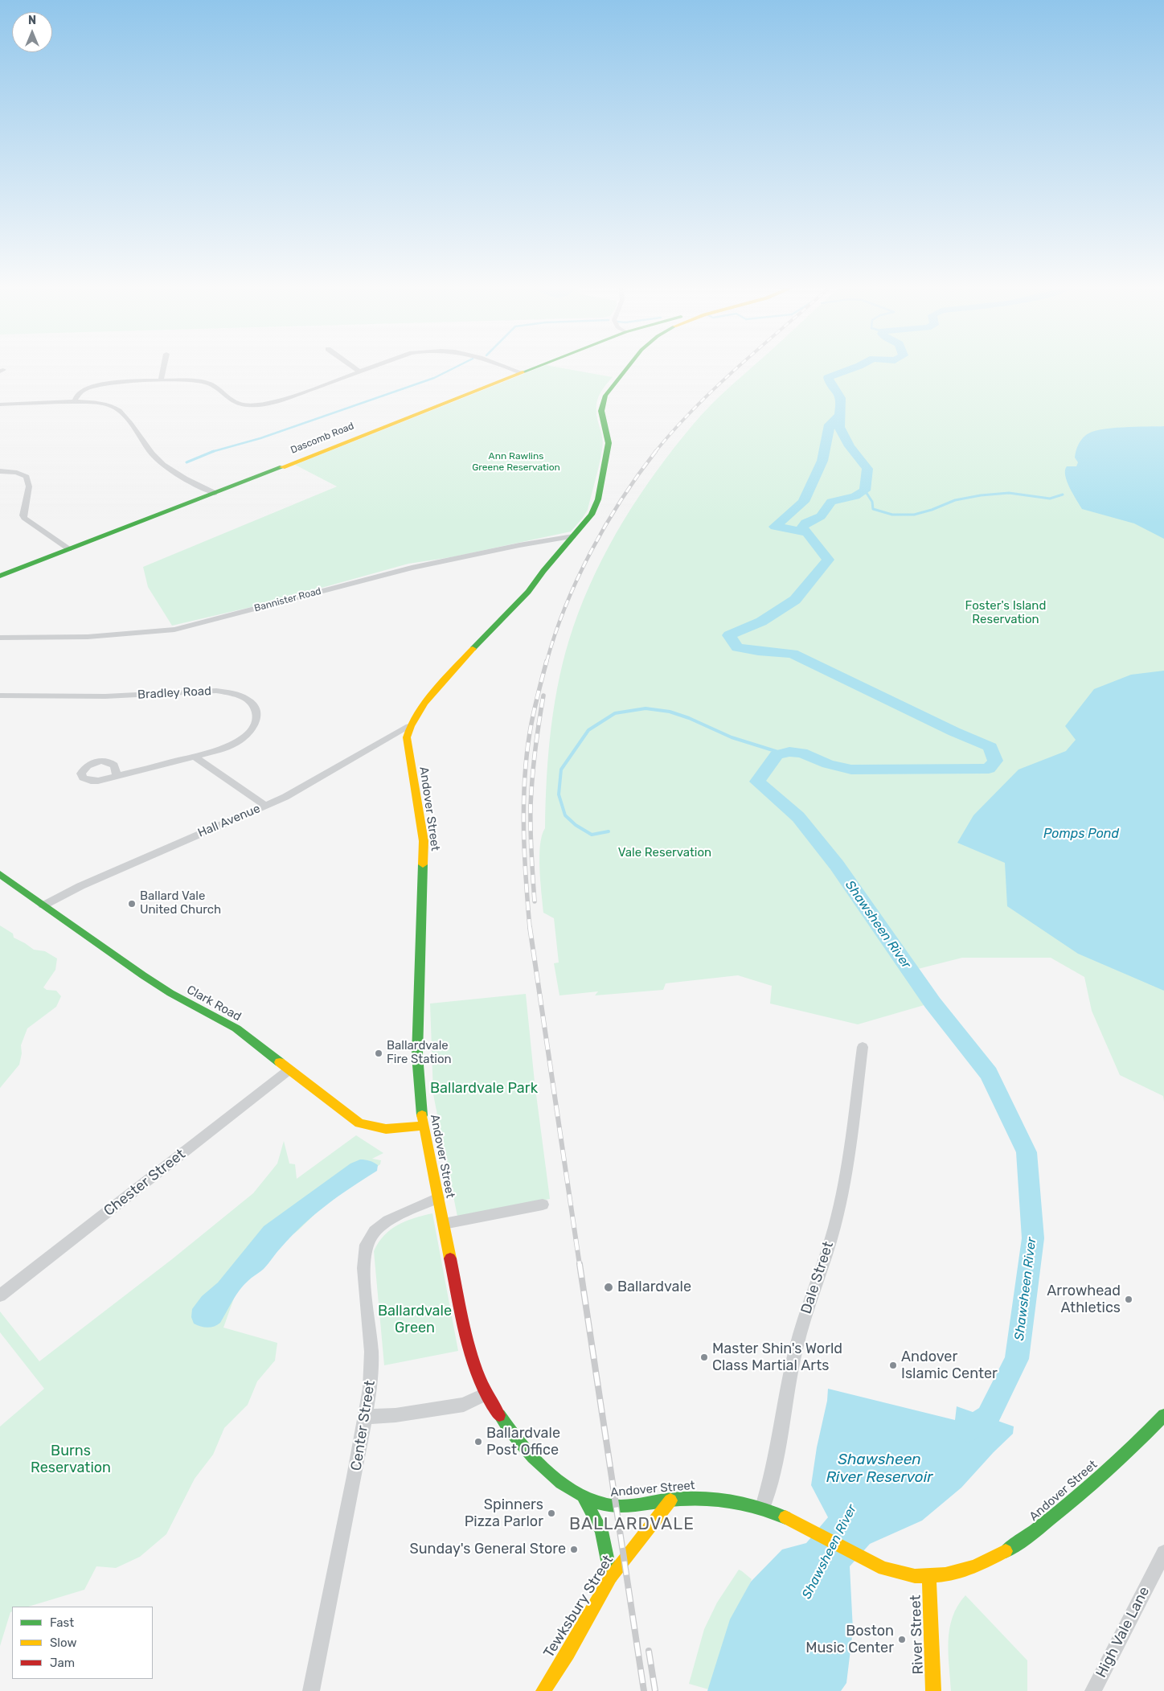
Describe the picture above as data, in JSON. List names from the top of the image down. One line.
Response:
{"streets":{"main road":["Dascomb Road","Andover Street","Clark Road","Tewksbury Street","River Street"],"street":["Bannister Road","Bradley Road","Hall Avenue","Chester Street","Dale Street","Center Street","High Vale Lane"]},"crossings":[["Andover Street","Hall Avenue"],["Andover Street","Clark Road"],["Andover Street","Dale Street"],["Andover Street","Center Street"],["Andover Street","Tewksbury Street"],["Andover Street","River Street"],["Hall Avenue","Clark Road"],["Clark Road","Chester Street"]],"districts":["BALLARDVALE"],"water":["Pomps Pond","Shawsheen River","Shawsheen River Reservoir"],"parks":["Ann Rawlins Greene Reservation","Foster's Island Reservation","Vale Reservation","Ballardvale Park","Ballardvale Green","Burns Reservation"],"places":["Ballard Vale United Church","Ballardvale Fire Station","Ballardvale","Arrowhead Athletics","Master Shin's World Class Martial Arts","Andover Islamic Center","Ballardvale Post Office","Spinners Pizza Parlor","Sunday's General Store","Boston Music Center"],"legend":["Fast","Slow","Jam"],"north":"top"}
